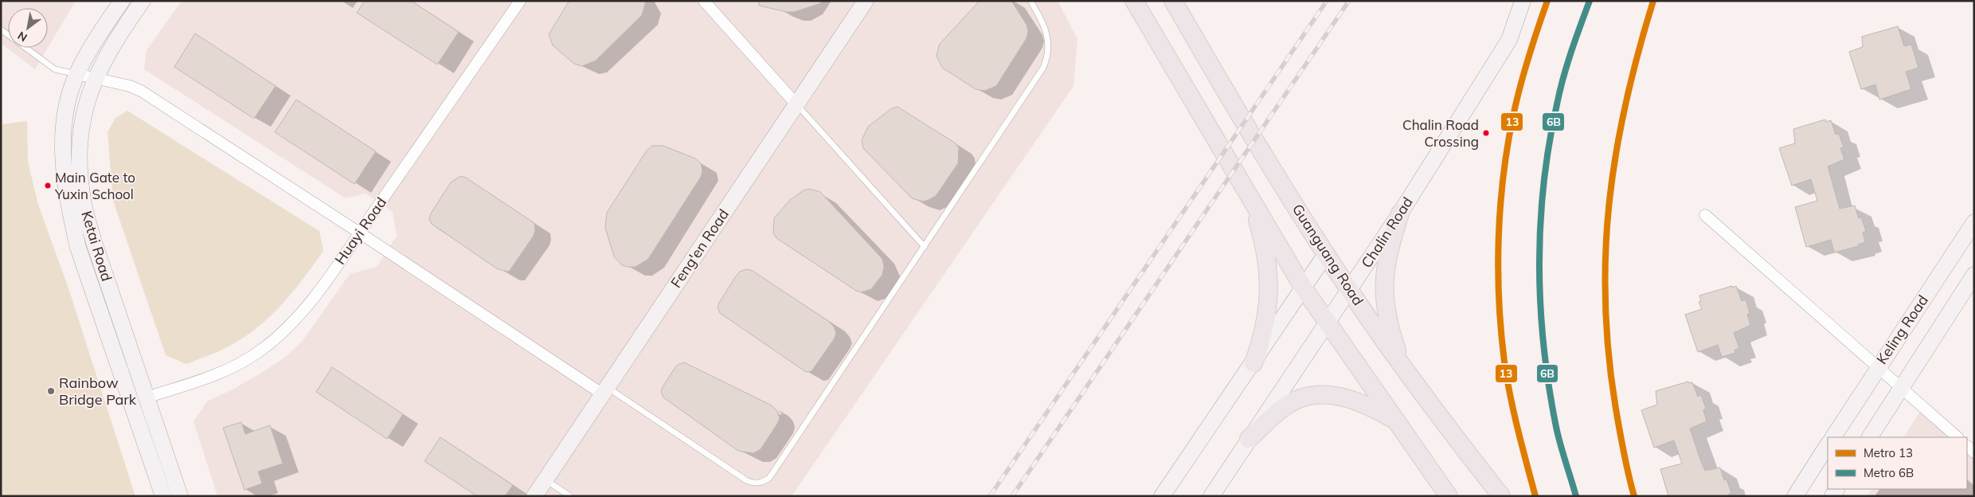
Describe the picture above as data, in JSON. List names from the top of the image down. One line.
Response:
{"streets":{"main road":["Chalin Road","Ketai Road","Feng'en Road","Guanguang Road","Keling Road"],"street":["Huayi Road"]},"crossings":[["Huayi Road","Ketai Road"],["Chalin Road","Guanguang Road"]],"places":["Chalin Road Crossing","Main Gate to Yuxin School","Rainbow Bridge Park"],"lines":["metro line 13","metro line 6B"],"legend":["Metro 13","Metro 6B"],"north":"bottom left"}
